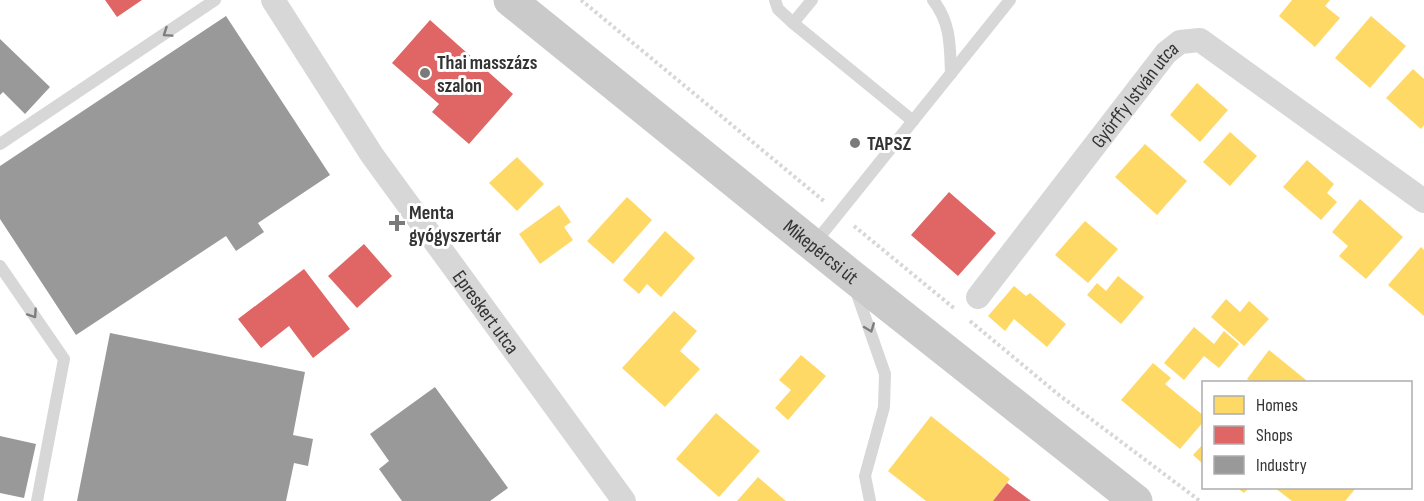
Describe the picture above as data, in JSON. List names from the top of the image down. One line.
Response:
{"streets":{"main road":["Mikepércsi út"],"street":["Györffy István utca","Epreskert utca"]},"places":{"other":["Thai masszázs szalon","TAPSZ"],"health":["Menta gyógyszertár"]},"legend":["Homes","Shops","Industry"]}
